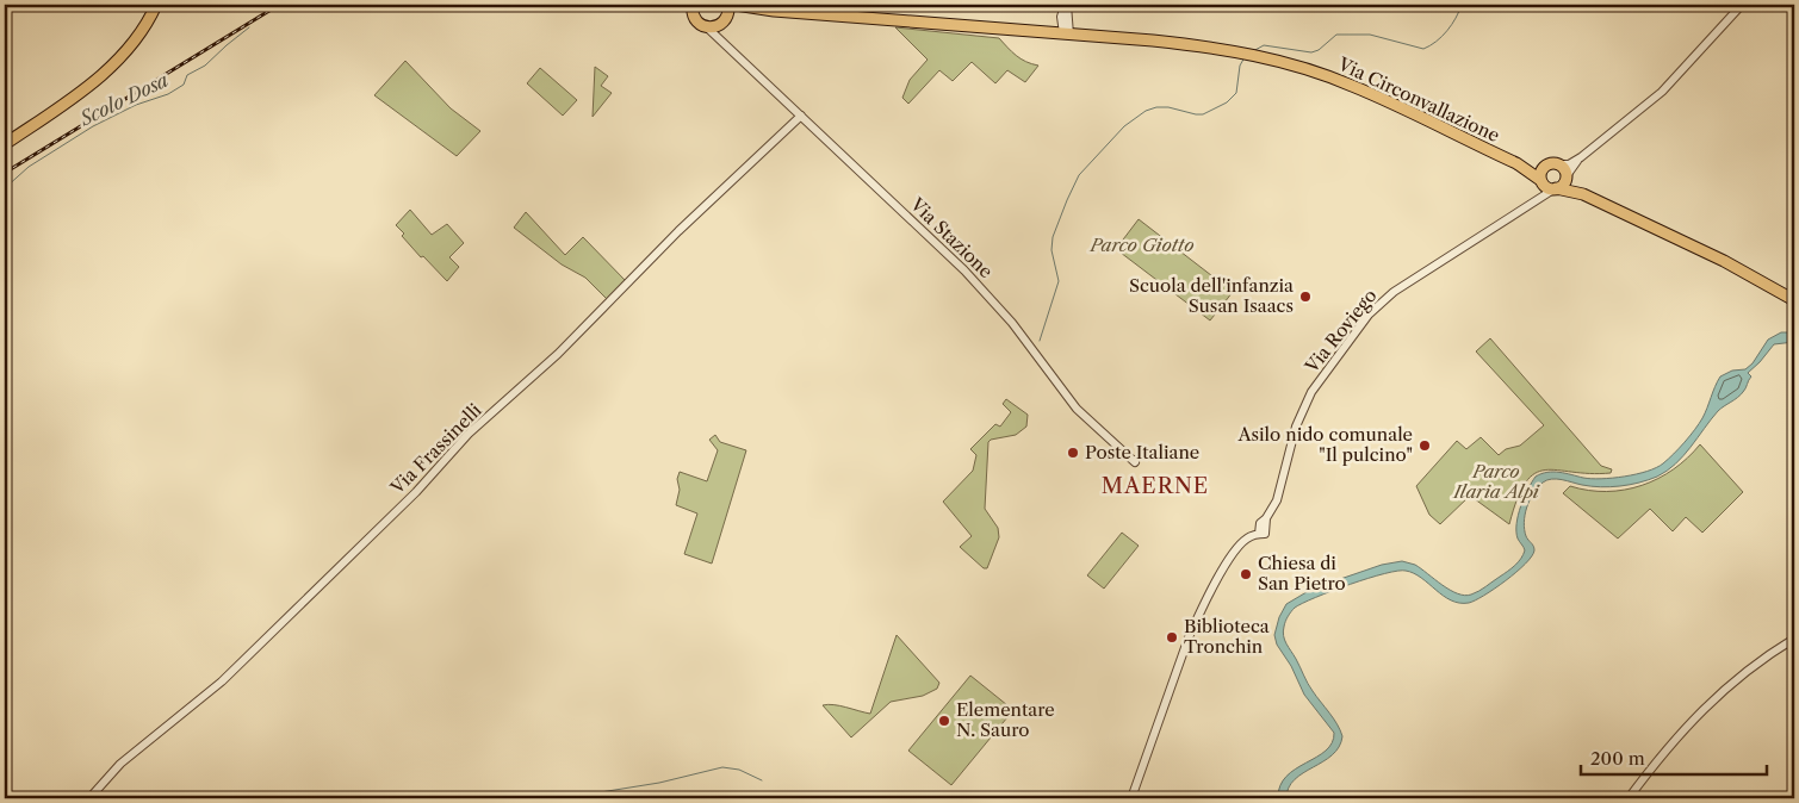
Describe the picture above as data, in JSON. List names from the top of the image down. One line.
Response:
{"streets":{"main road":["Via Circonvallazione"],"street":["Via Stazione","Via Roviego","Via Frassinelli"]},"crossings":[["Via Circonvallazione","Via Stazione"],["Via Circonvallazione","Via Roviego"],["Via Stazione","Via Frassinelli"]],"districts":["MAERNE"],"water":["Scolo Dosa"],"parks":["Parco Giotto","Parco Ilaria Alpi"],"places":["Scuola dell'infanzia Susan Isaacs","Asilo nido comunale \"Il pulcino\"","Poste Italiane","Chiesa di San Pietro","Biblioteca Tronchin","Elementare N. Sauro"],"scale_bar":"200 m"}
